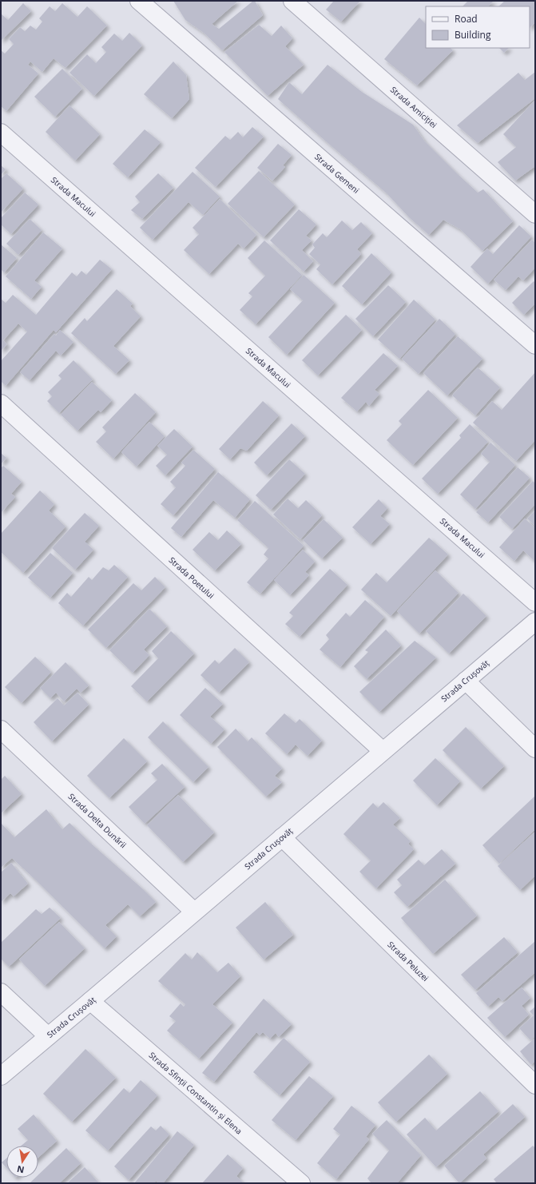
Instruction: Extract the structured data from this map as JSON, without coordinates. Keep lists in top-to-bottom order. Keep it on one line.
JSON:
{"streets":{"street":["Strada Amiciției","Strada Gemeni","Strada Macului","Strada Poetului","Strada Crușovăț","Strada Delta Dunării","Strada Peluzei","Strada Sfinții Constantin și Elena"]},"crossings":[["Strada Poetului","Strada Crușovăț"],["Strada Crușovăț","Strada Delta Dunării"],["Strada Crușovăț","Strada Peluzei"],["Strada Crușovăț","Strada Sfinții Constantin și Elena"]],"legend":["Road","Building"],"north":"bottom"}
